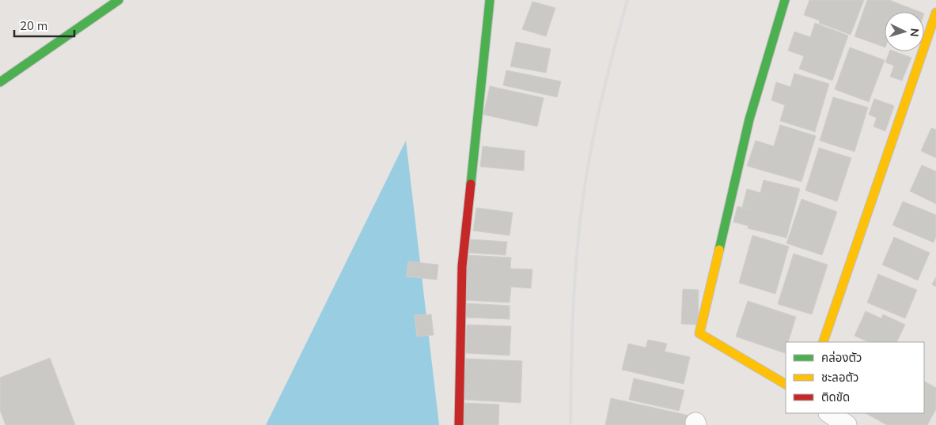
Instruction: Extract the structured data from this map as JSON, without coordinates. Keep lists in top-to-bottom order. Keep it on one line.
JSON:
{"legend":["คล่องตัว","ชะลอตัว","ติดขัด"],"scale_bar":"20 m","north":"right"}
